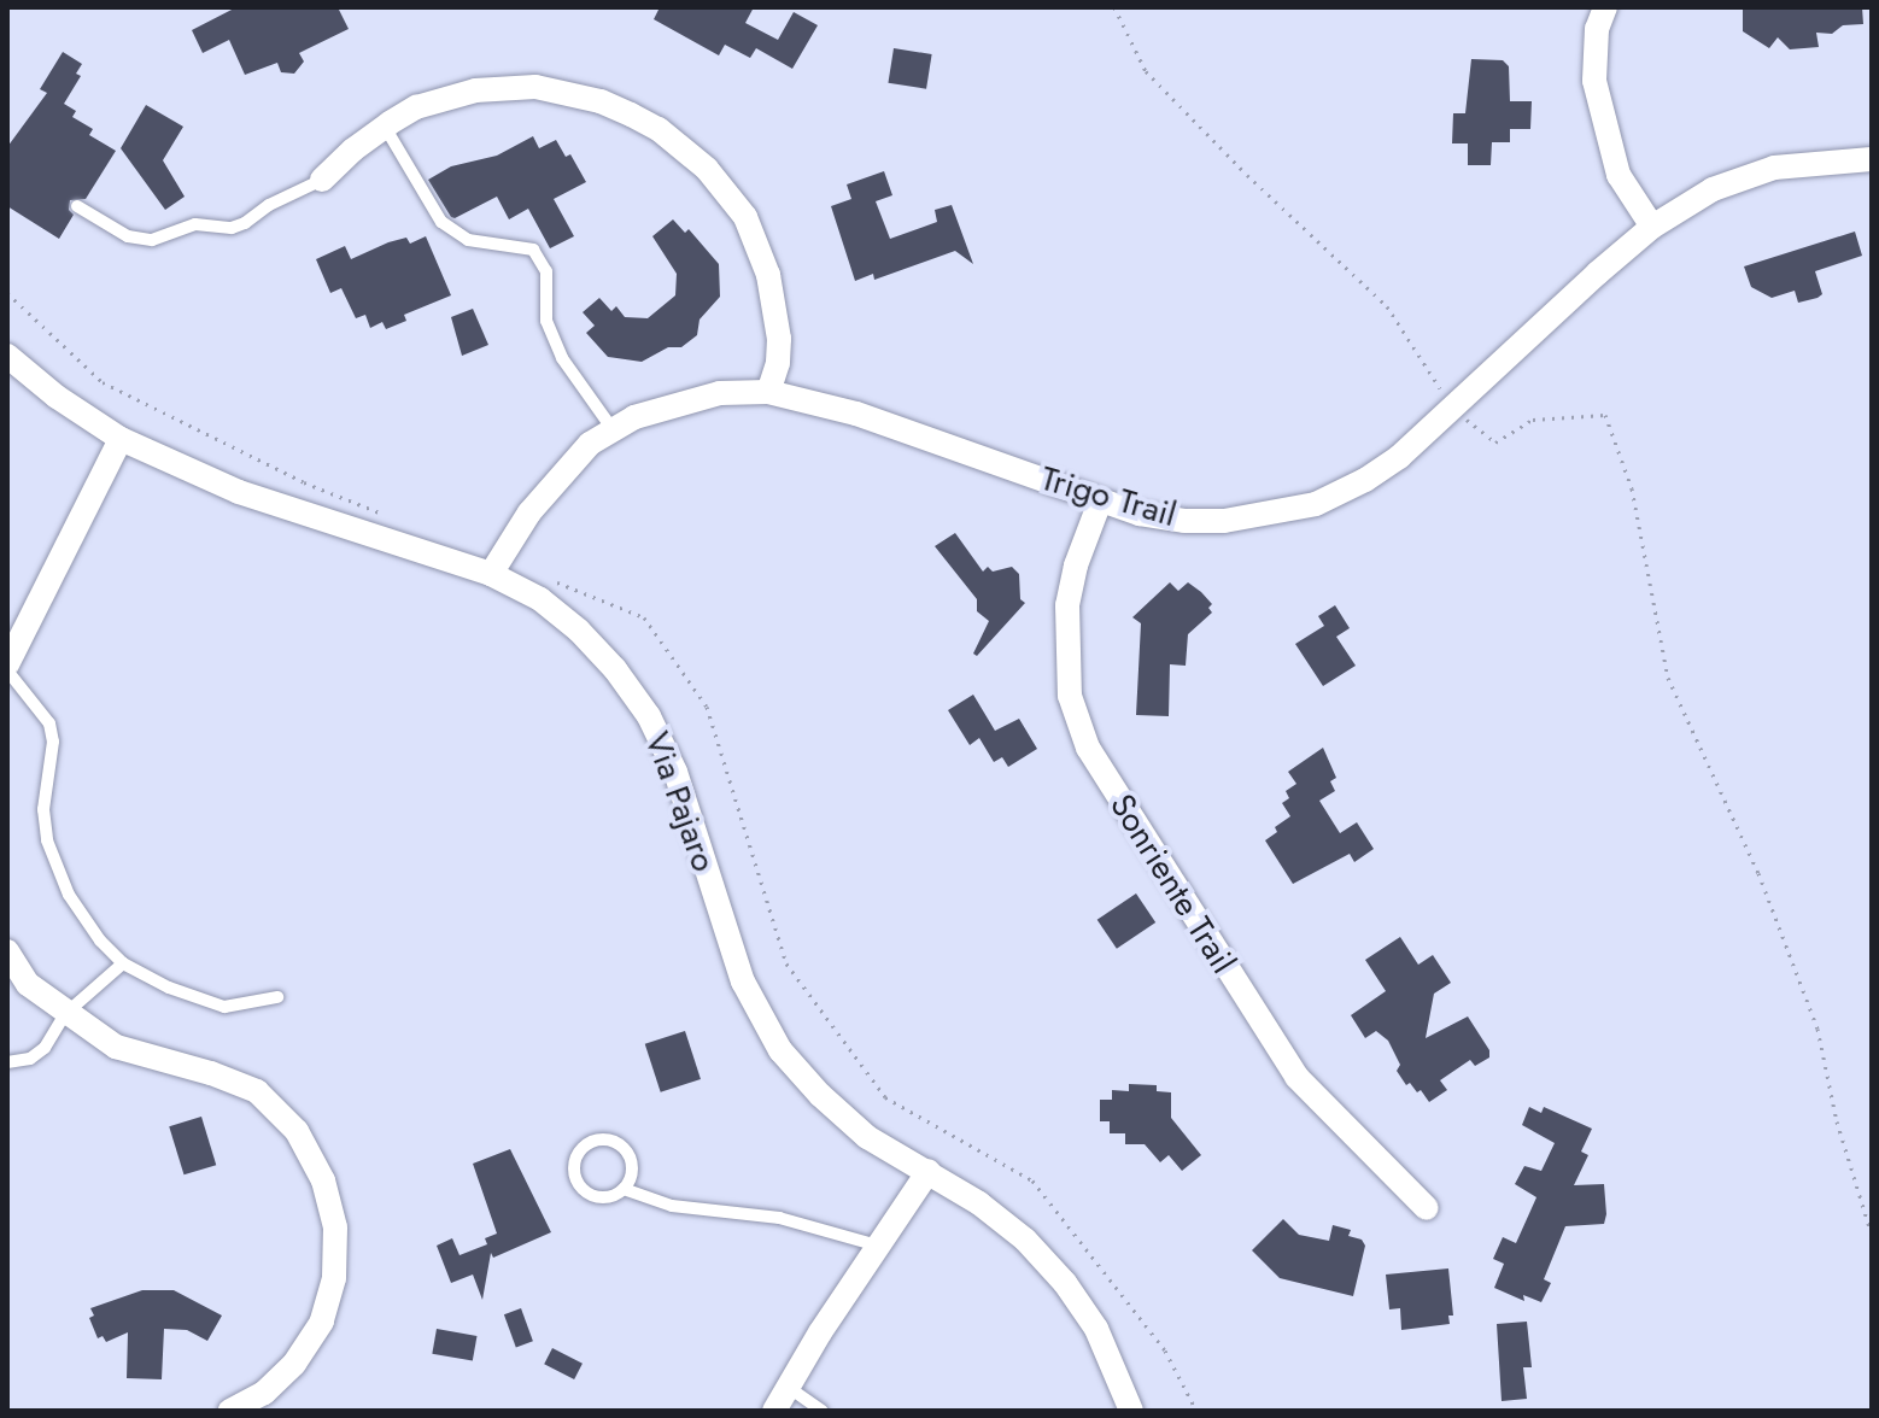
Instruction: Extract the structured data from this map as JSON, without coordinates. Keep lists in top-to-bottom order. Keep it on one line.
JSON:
{"streets":{"street":["Trigo Trail","Via Pajaro","Sonriente Trail"]},"crossings":[["Trigo Trail","Via Pajaro"],["Trigo Trail","Sonriente Trail"]]}
